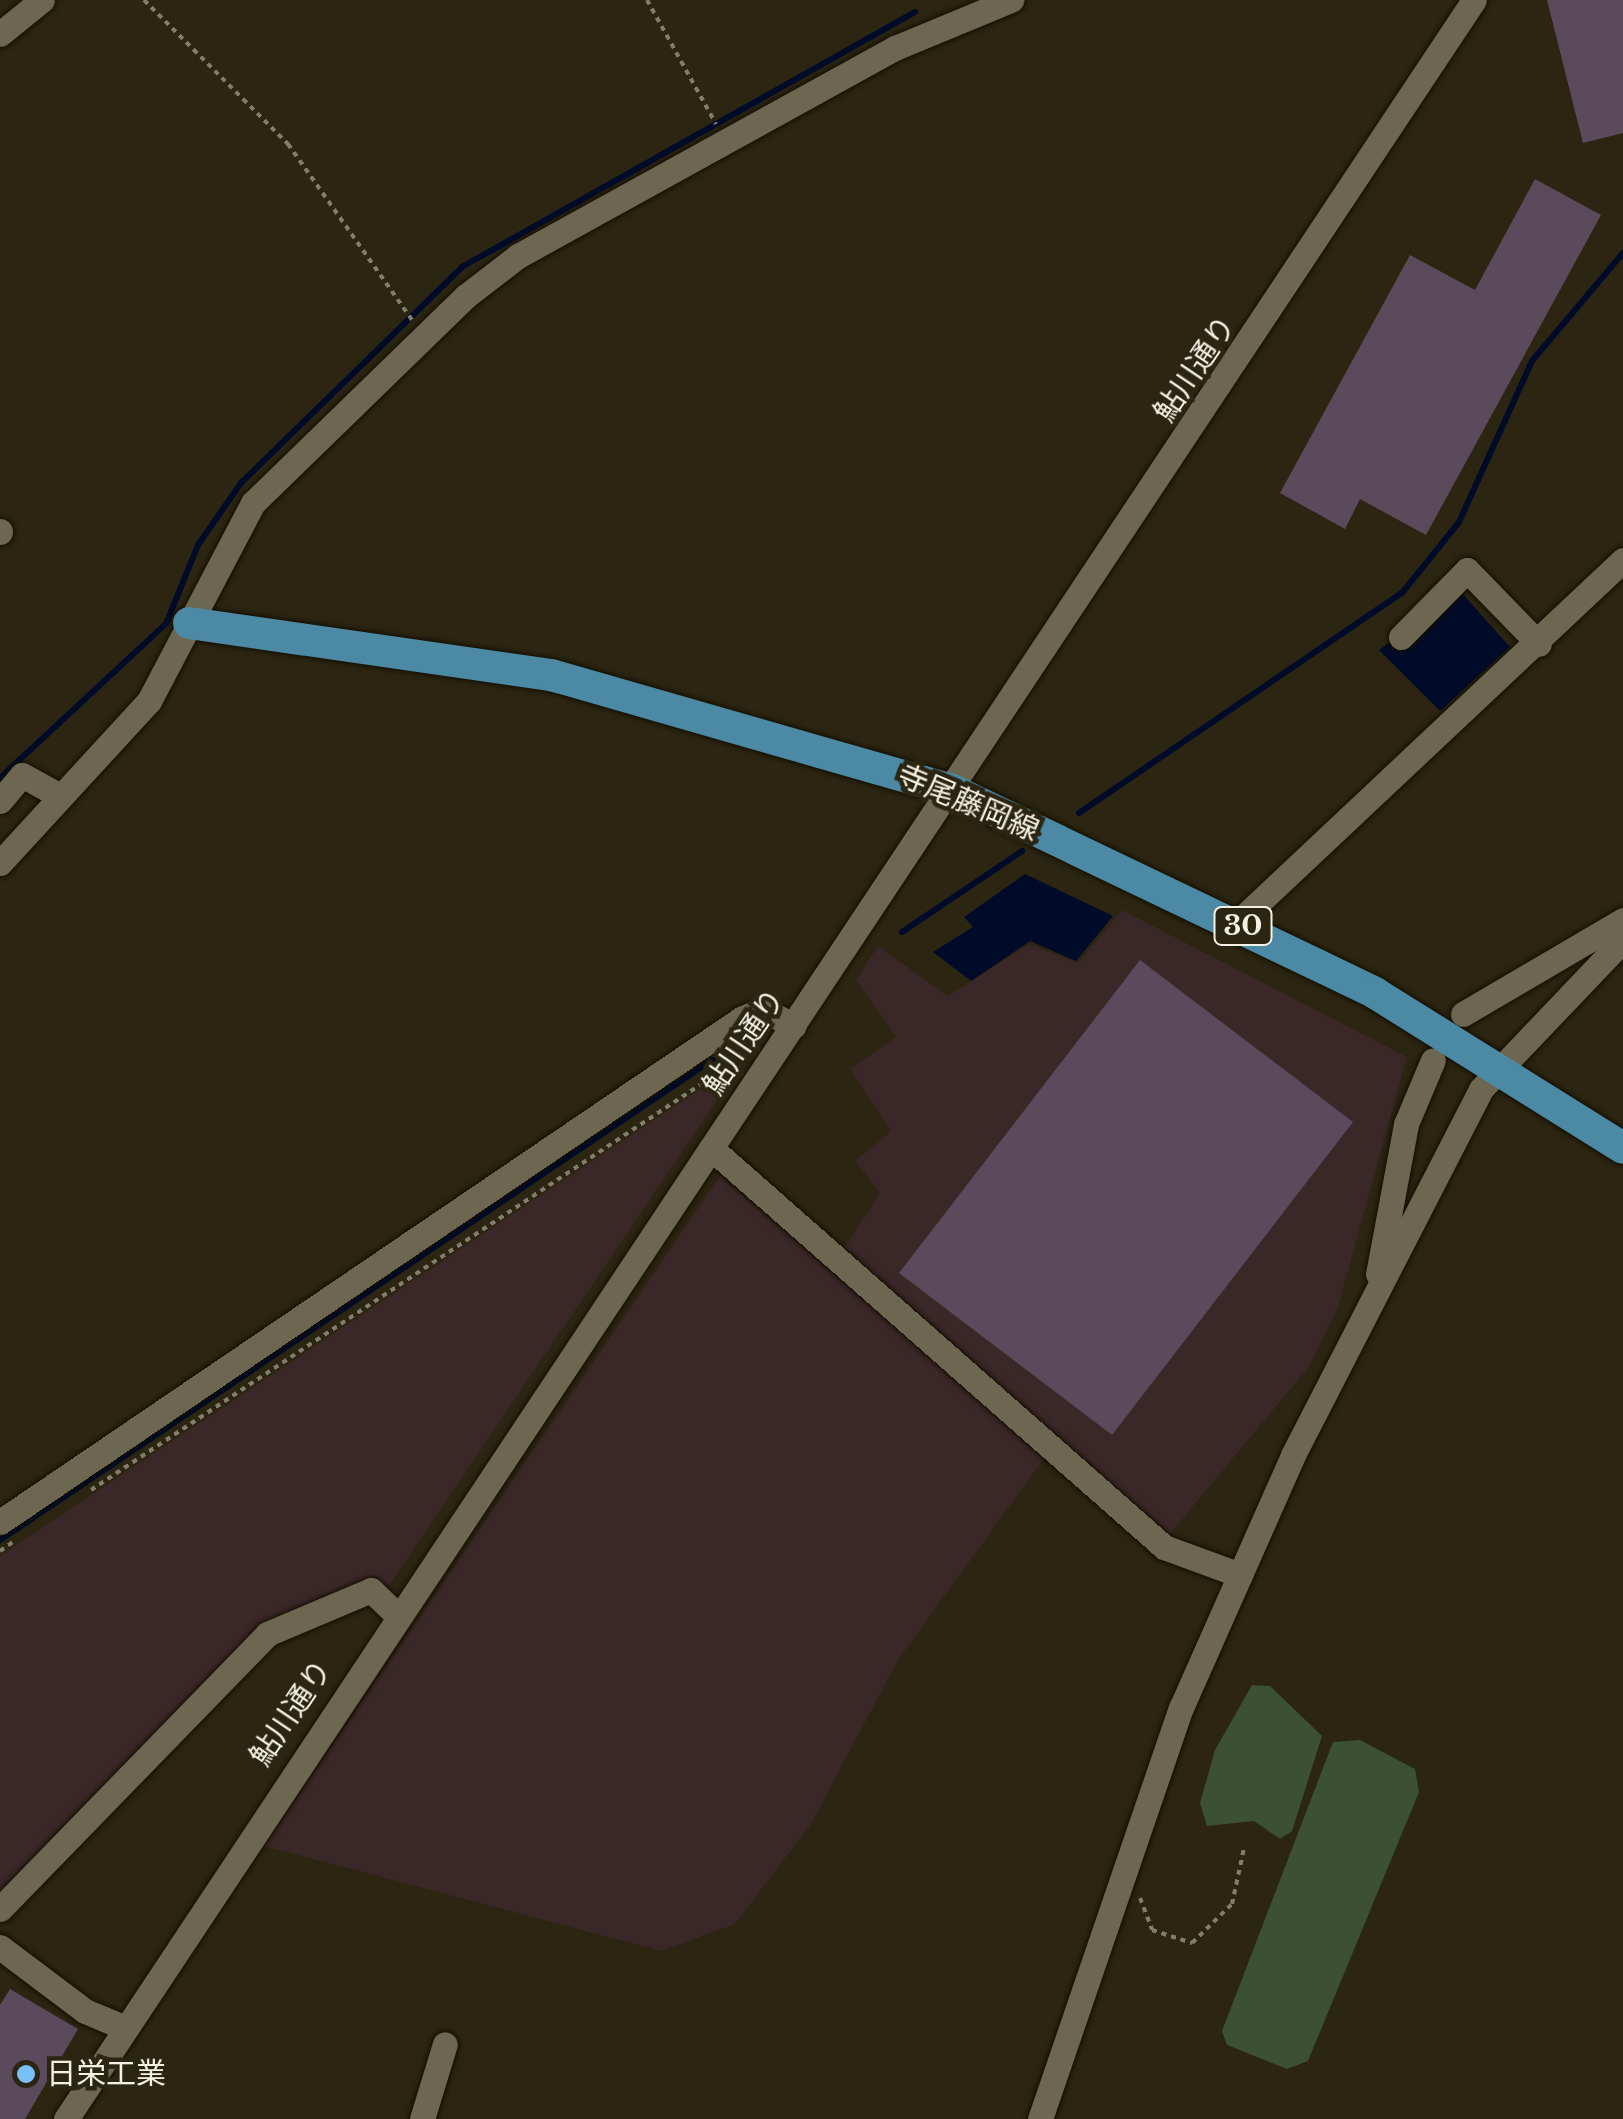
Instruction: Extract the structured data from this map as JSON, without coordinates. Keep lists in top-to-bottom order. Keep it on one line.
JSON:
{"streets":{"main road":["寺尾藤岡線","30"],"street":["鮎川通り"]},"crossings":[["鮎川通り","寺尾藤岡線"]],"places":["日栄工業"]}
